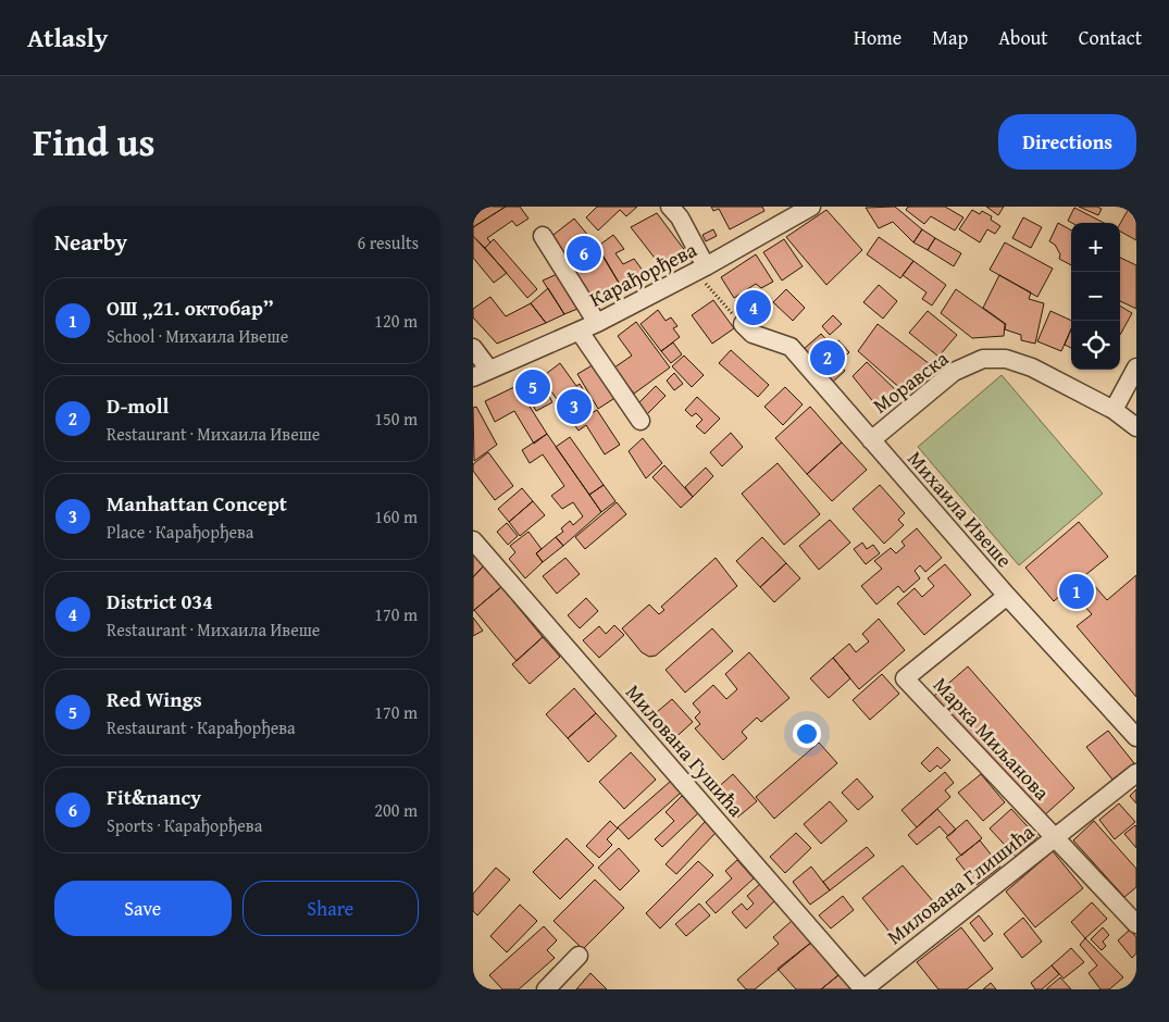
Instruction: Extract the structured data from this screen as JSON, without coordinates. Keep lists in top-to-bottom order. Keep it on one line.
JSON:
{"streets":{"street":["Карађорђева","Моравска","Михаила Ивеше","Марка Миљанова","Милована Гушића","Милована Глишића"]},"crossings":[["Моравска","Михаила Ивеше"],["Михаила Ивеше","Марка Миљанова"],["Марка Миљанова","Милована Глишића"],["Милована Гушића","Милована Глишића"]],"page":{"header":"Atlasly","nav":["Home","Map","About","Contact"],"title":"Find us","buttons":["Directions",["Save","Share"]],"heading":["Nearby","6 results"],"map_buttons":["+","−"],"pins":["6","4","2","5","3","1"],"list":[{"mark":"1","name":"ОШ „21. октобар”","note":"School · Михаила Ивеше","value":"120 m"},{"mark":"2","name":"D-moll","note":"Restaurant · Михаила Ивеше","value":"150 m"},{"mark":"3","name":"Manhattan Concept","note":"Place · Карађорђева","value":"160 m"},{"mark":"4","name":"District 034","note":"Restaurant · Михаила Ивеше","value":"170 m"},{"mark":"5","name":"Red Wings","note":"Restaurant · Карађорђева","value":"170 m"},{"mark":"6","name":"Fit&nancy","note":"Sports · Карађорђева","value":"200 m"}]}}
